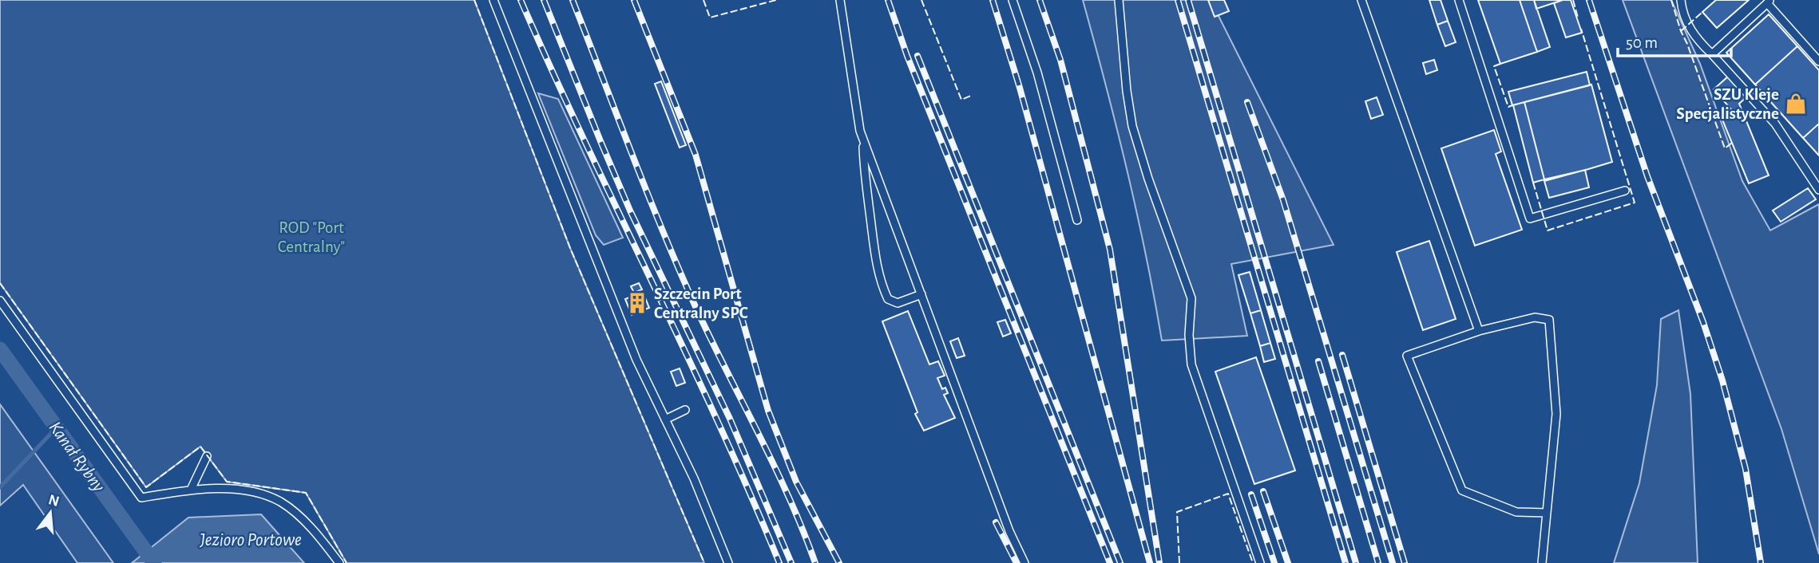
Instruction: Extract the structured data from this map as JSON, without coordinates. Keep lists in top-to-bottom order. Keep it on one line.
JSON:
{"water":["Kanał Rybny","Jezioro Portowe"],"parks":["ROD \"Port Centralny\""],"places":{"shop":["SZU Kleje Specjalistyczne"],"building":["Szczecin Port Centralny SPC"]},"scale_bar":"50 m","north":"top"}
